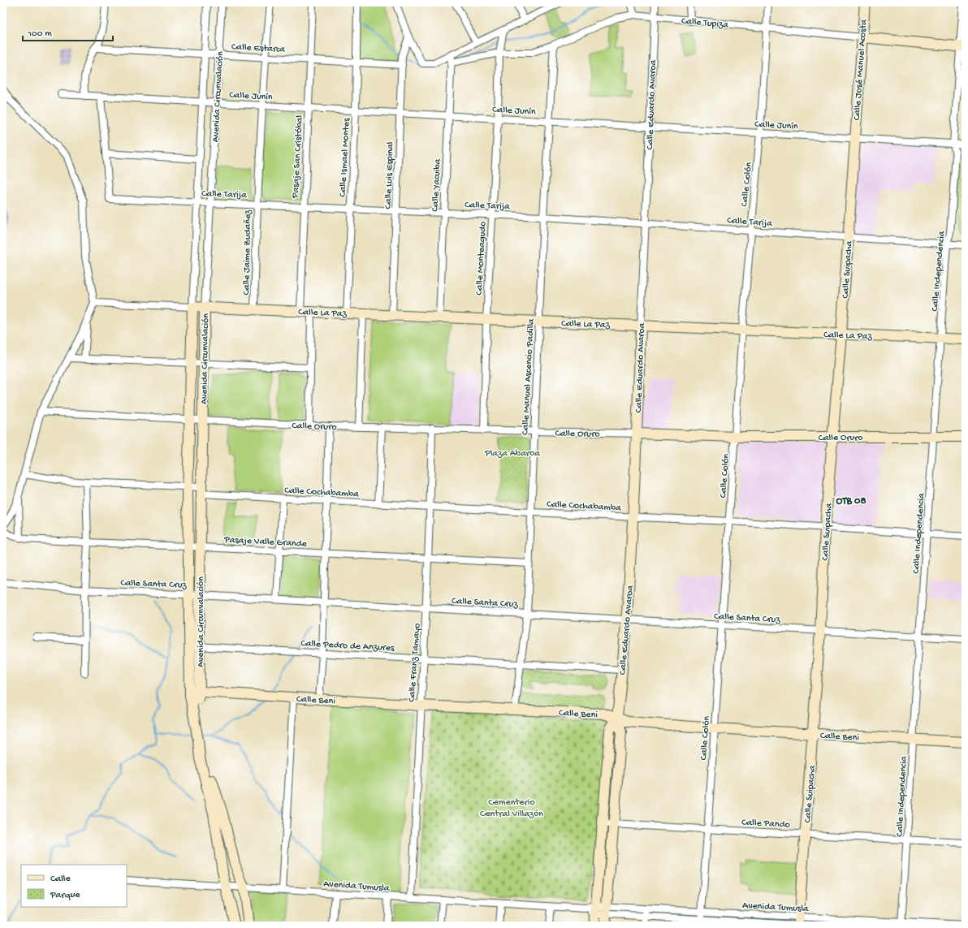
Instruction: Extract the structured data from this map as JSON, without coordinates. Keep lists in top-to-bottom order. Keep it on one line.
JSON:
{"streets":{"street":["Calle Tupiza","Calle Estarca","Calle José Manuel Acosta","Calle Junín","Avenida Circunvalación","Calle Eduardo Avaroa","Pasaje San Cristóbal","Calle Ismael Montes","Calle Luis Espinal","Calle Colón","Calle Yacuiba","Calle Tarija","Calle Jaime Zudañez","Calle Monteagudo","Calle Suipacha","Calle Independencia","Calle La Paz","Calle Manuel Ascencio Padilla","Calle Oruro","Calle Cochabamba","Pasaje Valle Grande","Calle Santa Cruz","Calle Pedro de Anzures","Calle Franz Tamayo","Calle Beni","Calle Pando","Avenida Tumusla"]},"crossings":[["Calle Tupiza","Calle José Manuel Acosta"],["Calle Tupiza","Calle Eduardo Avaroa"],["Calle Tupiza","Calle Colón"],["Calle Tupiza","Calle Yacuiba"],["Calle Tupiza","Calle Monteagudo"],["Calle Tupiza","Calle Independencia"],["Calle Tupiza","Calle Manuel Ascencio Padilla"],["Calle Estarca","Avenida Circunvalación"],["Calle Estarca","Pasaje San Cristóbal"],["Calle Estarca","Calle Ismael Montes"],["Calle Estarca","Calle Luis Espinal"],["Calle Estarca","Calle Jaime Zudañez"],["Calle José Manuel Acosta","Calle Junín"],["Calle José Manuel Acosta","Calle Suipacha"],["Calle Junín","Avenida Circunvalación"],["Calle Junín","Calle Eduardo Avaroa"],["Calle Junín","Pasaje San Cristóbal"],["Calle Junín","Calle Ismael Montes"],["Calle Junín","Calle Luis Espinal"],["Calle Junín","Calle Colón"],["Calle Junín","Calle Yacuiba"],["Calle Junín","Calle Tarija"],["Calle Junín","Calle Jaime Zudañez"],["Calle Junín","Calle Monteagudo"],["Calle Junín","Calle Suipacha"],["Calle Junín","Calle Independencia"],["Calle Junín","Calle Manuel Ascencio Padilla"],["Avenida Circunvalación","Calle Tarija"],["Avenida Circunvalación","Calle La Paz"],["Avenida Circunvalación","Calle Oruro"],["Avenida Circunvalación","Calle Cochabamba"],["Avenida Circunvalación","Pasaje Valle Grande"],["Avenida Circunvalación","Calle Santa Cruz"],["Avenida Circunvalación","Calle Pedro de Anzures"],["Avenida Circunvalación","Calle Beni"],["Avenida Circunvalación","Avenida Tumusla"],["Calle Eduardo Avaroa","Calle Tarija"],["Calle Eduardo Avaroa","Calle La Paz"],["Calle Eduardo Avaroa","Calle Oruro"],["Calle Eduardo Avaroa","Calle Cochabamba"],["Calle Eduardo Avaroa","Calle Santa Cruz"],["Calle Eduardo Avaroa","Calle Pedro de Anzures"],["Calle Eduardo Avaroa","Calle Beni"],["Calle Eduardo Avaroa","Calle Pando"],["Calle Eduardo Avaroa","Avenida Tumusla"],["Pasaje San Cristóbal","Calle Tarija"],["Pasaje San Cristóbal","Calle La Paz"],["Calle Ismael Montes","Calle Tarija"],["Calle Ismael Montes","Calle La Paz"],["Calle Luis Espinal","Calle Tarija"],["Calle Luis Espinal","Calle La Paz"],["Calle Colón","Calle Tarija"],["Calle Colón","Calle La Paz"],["Calle Colón","Calle Oruro"],["Calle Colón","Calle Cochabamba"],["Calle Colón","Calle Santa Cruz"],["Calle Colón","Calle Beni"],["Calle Colón","Calle Pando"],["Calle Colón","Avenida Tumusla"],["Calle Yacuiba","Calle Tarija"],["Calle Yacuiba","Calle La Paz"],["Calle Tarija","Calle Jaime Zudañez"],["Calle Tarija","Calle Monteagudo"],["Calle Tarija","Calle Suipacha"],["Calle Tarija","Calle Independencia"],["Calle Tarija","Calle Manuel Ascencio Padilla"],["Calle Jaime Zudañez","Calle La Paz"],["Calle Monteagudo","Calle La Paz"],["Calle Monteagudo","Calle Oruro"],["Calle Suipacha","Calle La Paz"],["Calle Suipacha","Calle Oruro"],["Calle Suipacha","Calle Cochabamba"],["Calle Suipacha","Calle Santa Cruz"],["Calle Suipacha","Calle Beni"],["Calle Suipacha","Calle Pando"],["Calle Suipacha","Avenida Tumusla"],["Calle Independencia","Calle La Paz"],["Calle Independencia","Calle Oruro"],["Calle Independencia","Calle Cochabamba"],["Calle Independencia","Calle Santa Cruz"],["Calle Independencia","Calle Beni"],["Calle Independencia","Calle Pando"],["Calle Independencia","Avenida Tumusla"],["Calle La Paz","Calle Manuel Ascencio Padilla"],["Calle Manuel Ascencio Padilla","Calle Oruro"],["Calle Manuel Ascencio Padilla","Calle Cochabamba"],["Calle Manuel Ascencio Padilla","Pasaje Valle Grande"],["Calle Manuel Ascencio Padilla","Calle Santa Cruz"],["Calle Manuel Ascencio Padilla","Calle Pedro de Anzures"],["Calle Manuel Ascencio Padilla","Calle Beni"],["Calle Oruro","Calle Franz Tamayo"],["Calle Cochabamba","Calle Franz Tamayo"],["Pasaje Valle Grande","Calle Franz Tamayo"],["Calle Santa Cruz","Calle Franz Tamayo"],["Calle Pedro de Anzures","Calle Franz Tamayo"],["Calle Franz Tamayo","Calle Beni"],["Calle Franz Tamayo","Avenida Tumusla"]],"districts":["OTB 08"],"parks":["Plaza Abaroa","Cementerio Central Villazón"],"legend":["Calle","Parque"],"scale_bar":"100 m"}
